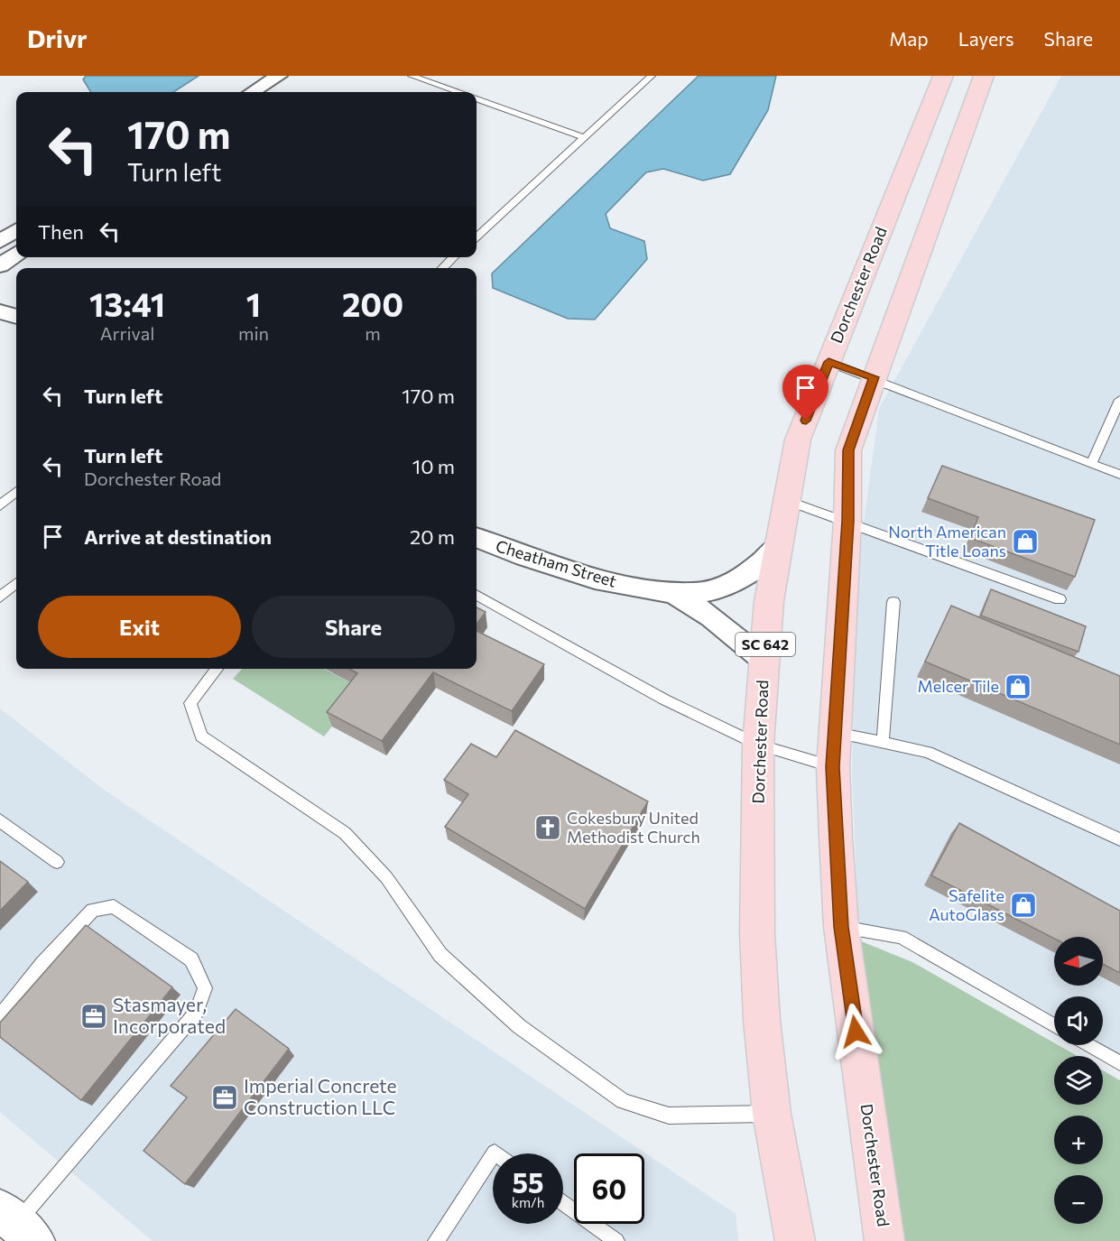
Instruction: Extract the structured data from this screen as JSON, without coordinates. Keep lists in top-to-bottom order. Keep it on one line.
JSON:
{"streets":{"main road":["Dorchester Road","SC 642"],"street":["Cheatham Street"]},"crossings":[["Dorchester Road","Cheatham Street"]],"places":{"shop":["North American Title Loans","Melcer Tile","Safelite AutoGlass"],"church":["Cokesbury United Methodist Church"],"office":["Stasmayer, Incorporated","Imperial Concrete Construction LLC"]},"north":"left","page":{"header":"Drivr","nav":["Map","Layers","Share"],"turn":["170 m","Turn left"],"then":"Then","eta":["13:41","Arrival","1","min","200","m"],"list":[{"name":"Turn left","value":"170 m"},{"name":"Turn left","note":"Dorchester Road","value":"10 m"},{"name":"Arrive at destination","value":"20 m"}],"buttons":["Exit","Share"],"map_buttons":["+","−"],"speed":"55 km/h","limit":"60"}}
